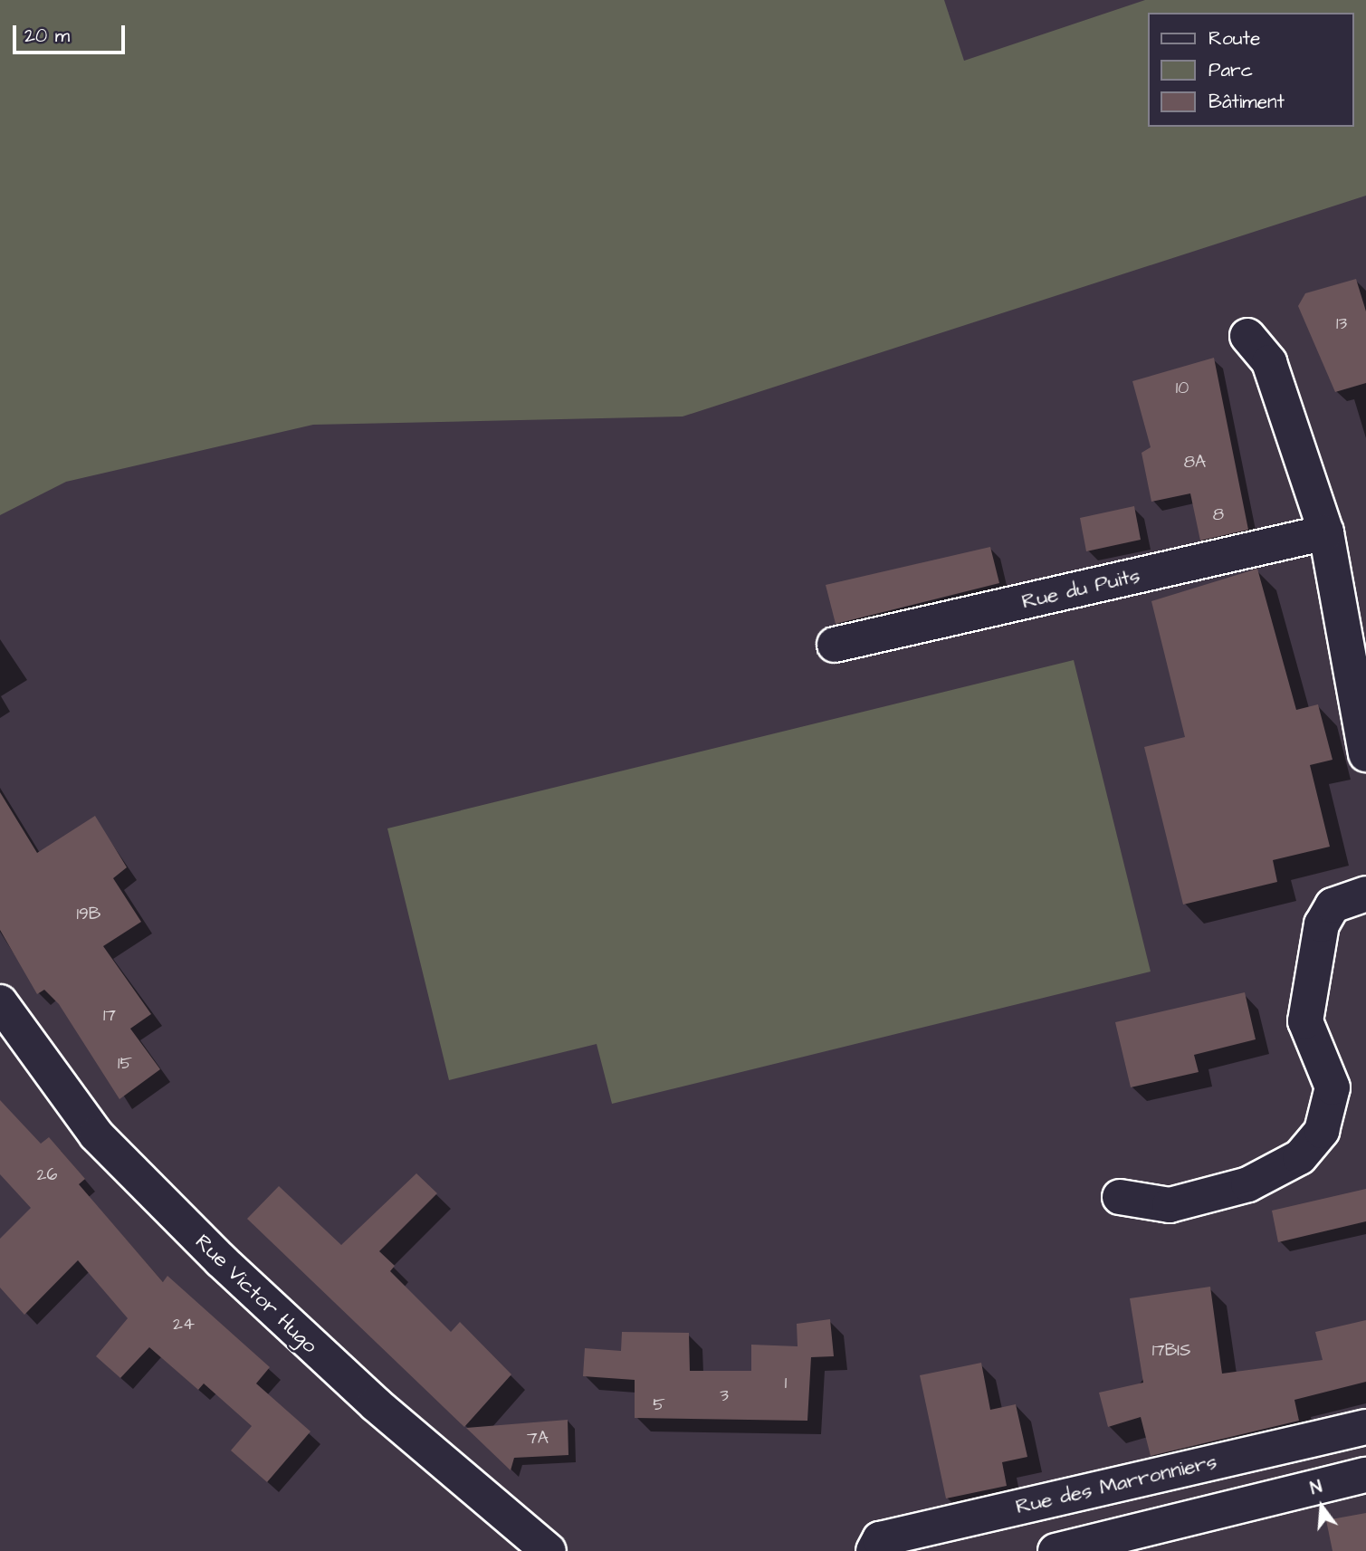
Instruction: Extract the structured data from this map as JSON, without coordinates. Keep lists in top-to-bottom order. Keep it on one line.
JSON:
{"streets":{"street":["Rue du Puits","Rue Victor Hugo","Rue des Marronniers"]},"house_numbers":["13","10","8A","8","19B","17","15","26","24","17BIS","1","3","5","7A"],"legend":["Route","Parc","Bâtiment"],"scale_bar":"20 m","north":"top"}
